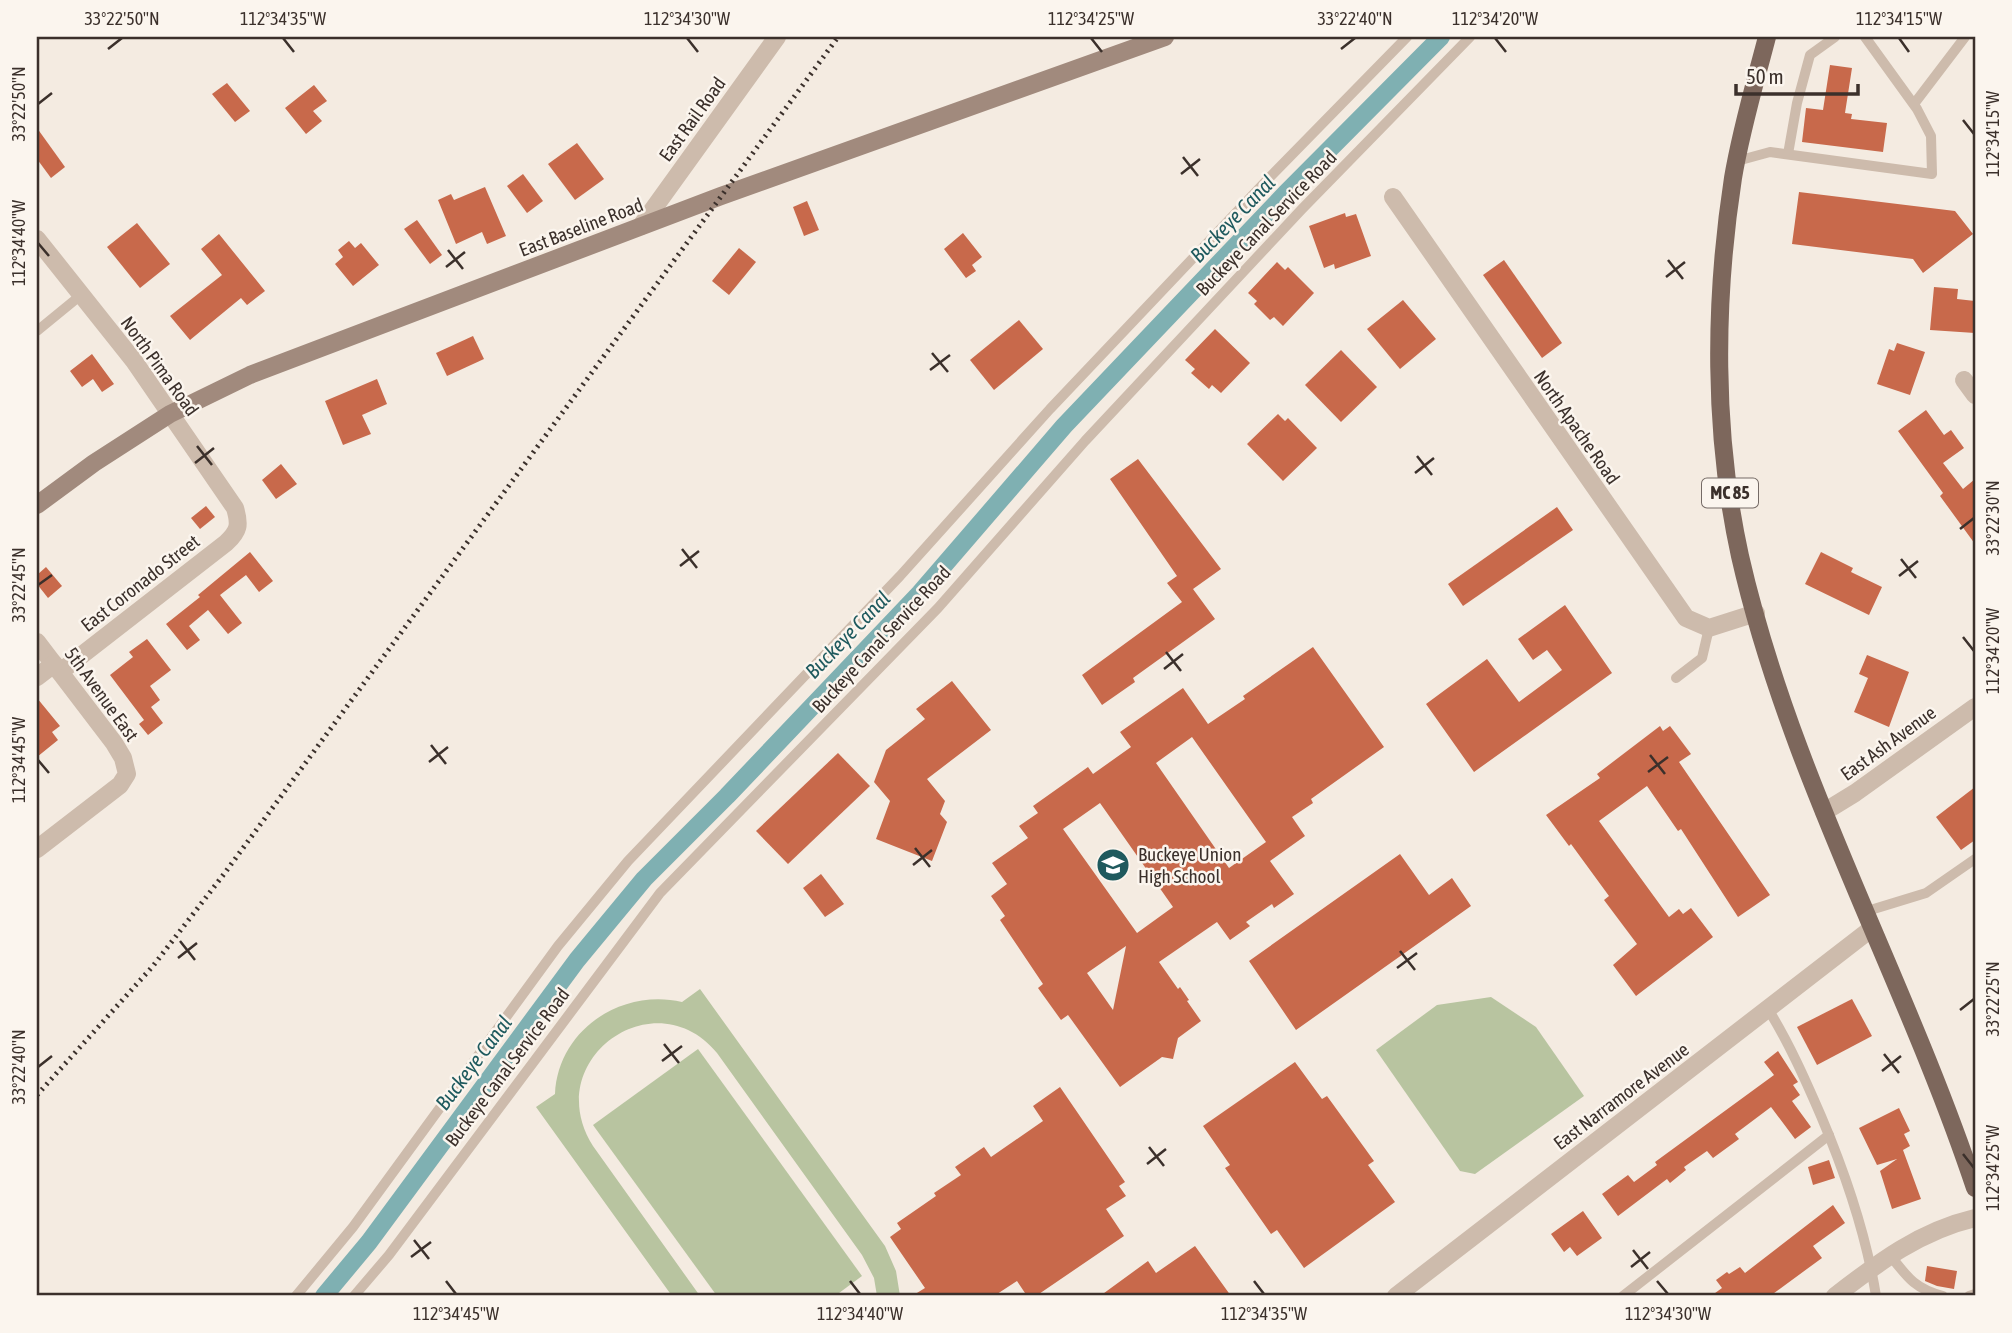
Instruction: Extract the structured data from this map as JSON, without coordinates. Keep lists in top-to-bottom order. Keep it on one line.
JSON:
{"streets":{"main road":["East Baseline Road","MC 85"],"street":["East Rail Road","North Pima Road","North Apache Road","East Coronado Street","5th Avenue East","East Ash Avenue","East Narramore Avenue"],"lane":["Buckeye Canal Service Road"]},"crossings":[["East Rail Road","East Baseline Road"],["East Baseline Road","North Pima Road"],["North Pima Road","East Coronado Street"],["MC 85","East Ash Avenue"],["MC 85","East Narramore Avenue"],["East Coronado Street","5th Avenue East"]],"water":["Buckeye Canal"],"places":{"school or university":["Buckeye Union High School"]},"scale_bar":"50 m","coordinates":["33°22'50\"N","112°34'35\"W","112°34'30\"W","112°34'25\"W","33°22'40\"N","112°34'20\"W","112°34'15\"W","112°34'40\"W","33°22'30\"N","33°22'45\"N","112°34'45\"W","33°22'25\"N"]}
